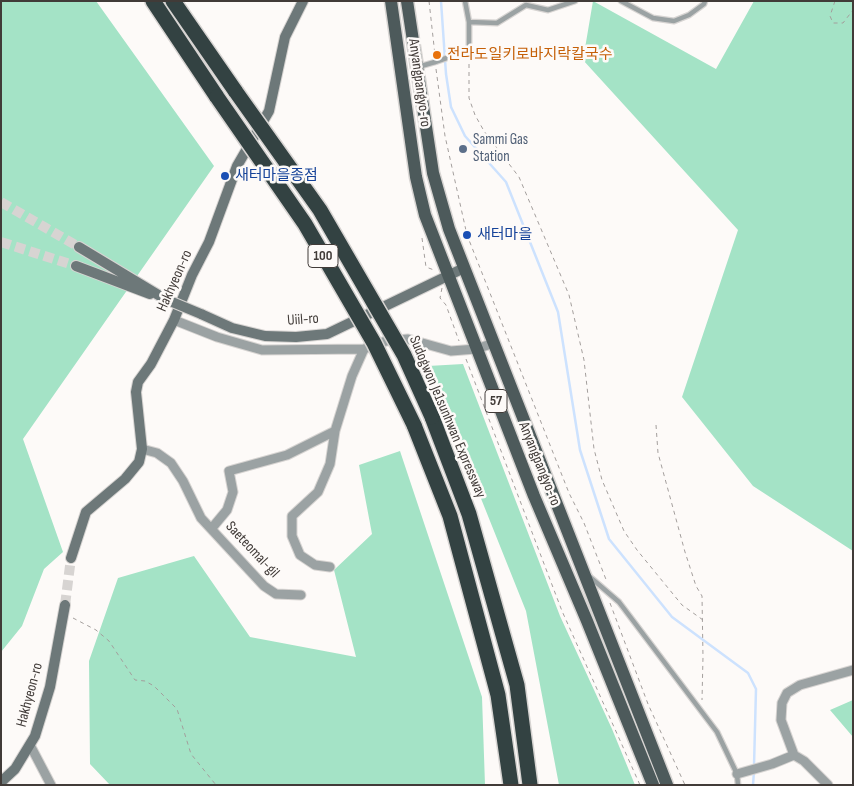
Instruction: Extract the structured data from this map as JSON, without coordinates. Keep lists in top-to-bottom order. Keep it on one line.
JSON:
{"streets":{"highway":["100","Sudogwon Je1sunhwan Expressway"],"main road":["Anyangpangyo-ro","57"],"street":["Hakhyeon-ro","Uiil-ro","Saeteomal-gil"]},"crossings":[["Anyangpangyo-ro","Uiil-ro"],["Hakhyeon-ro","Saeteomal-gil"]],"places":["전라도일키로바지락칼국수","Sammi Gas Station","새터마을종점","새터마을"]}
